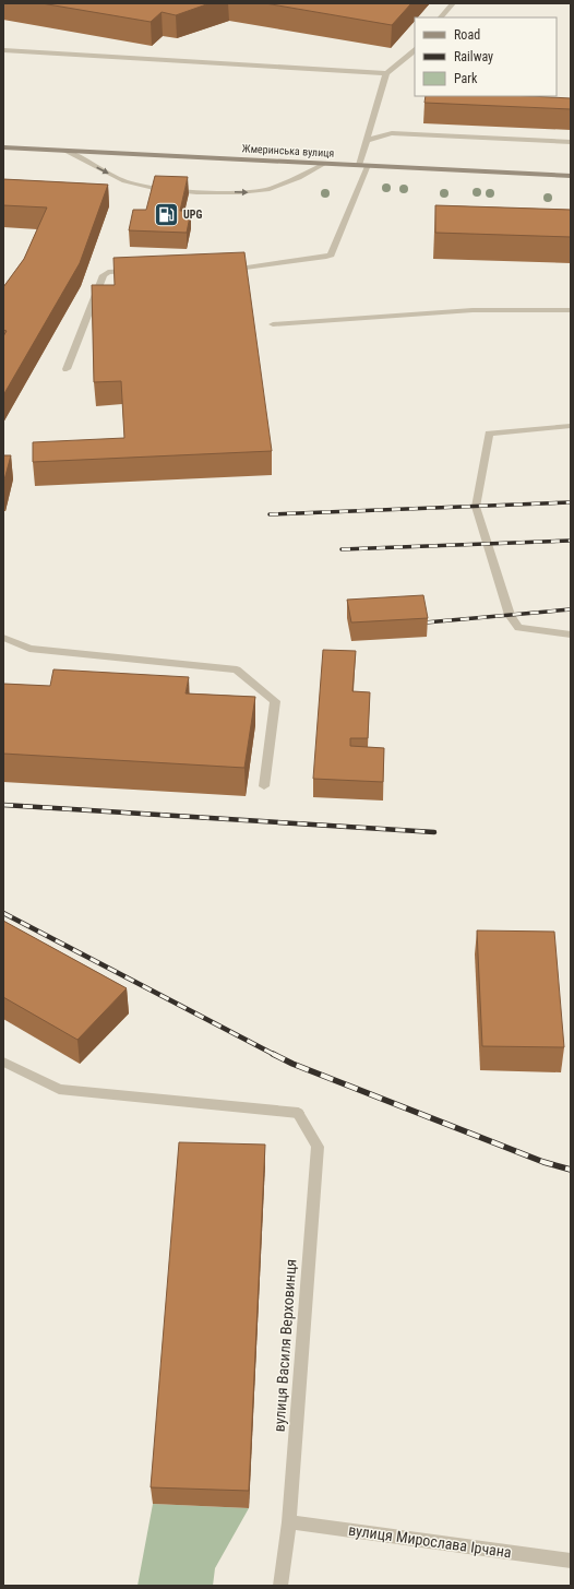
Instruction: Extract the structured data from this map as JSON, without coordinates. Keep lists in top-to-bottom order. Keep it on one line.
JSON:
{"streets":{"main road":["Жмеринська вулиця"],"street":["вулиця Василя Верховинця","вулиця Мирослава Ірчана"]},"crossings":[["вулиця Василя Верховинця","вулиця Мирослава Ірчана"]],"places":{"fuel station":["UPG"]},"legend":["Road","Railway","Park"]}
